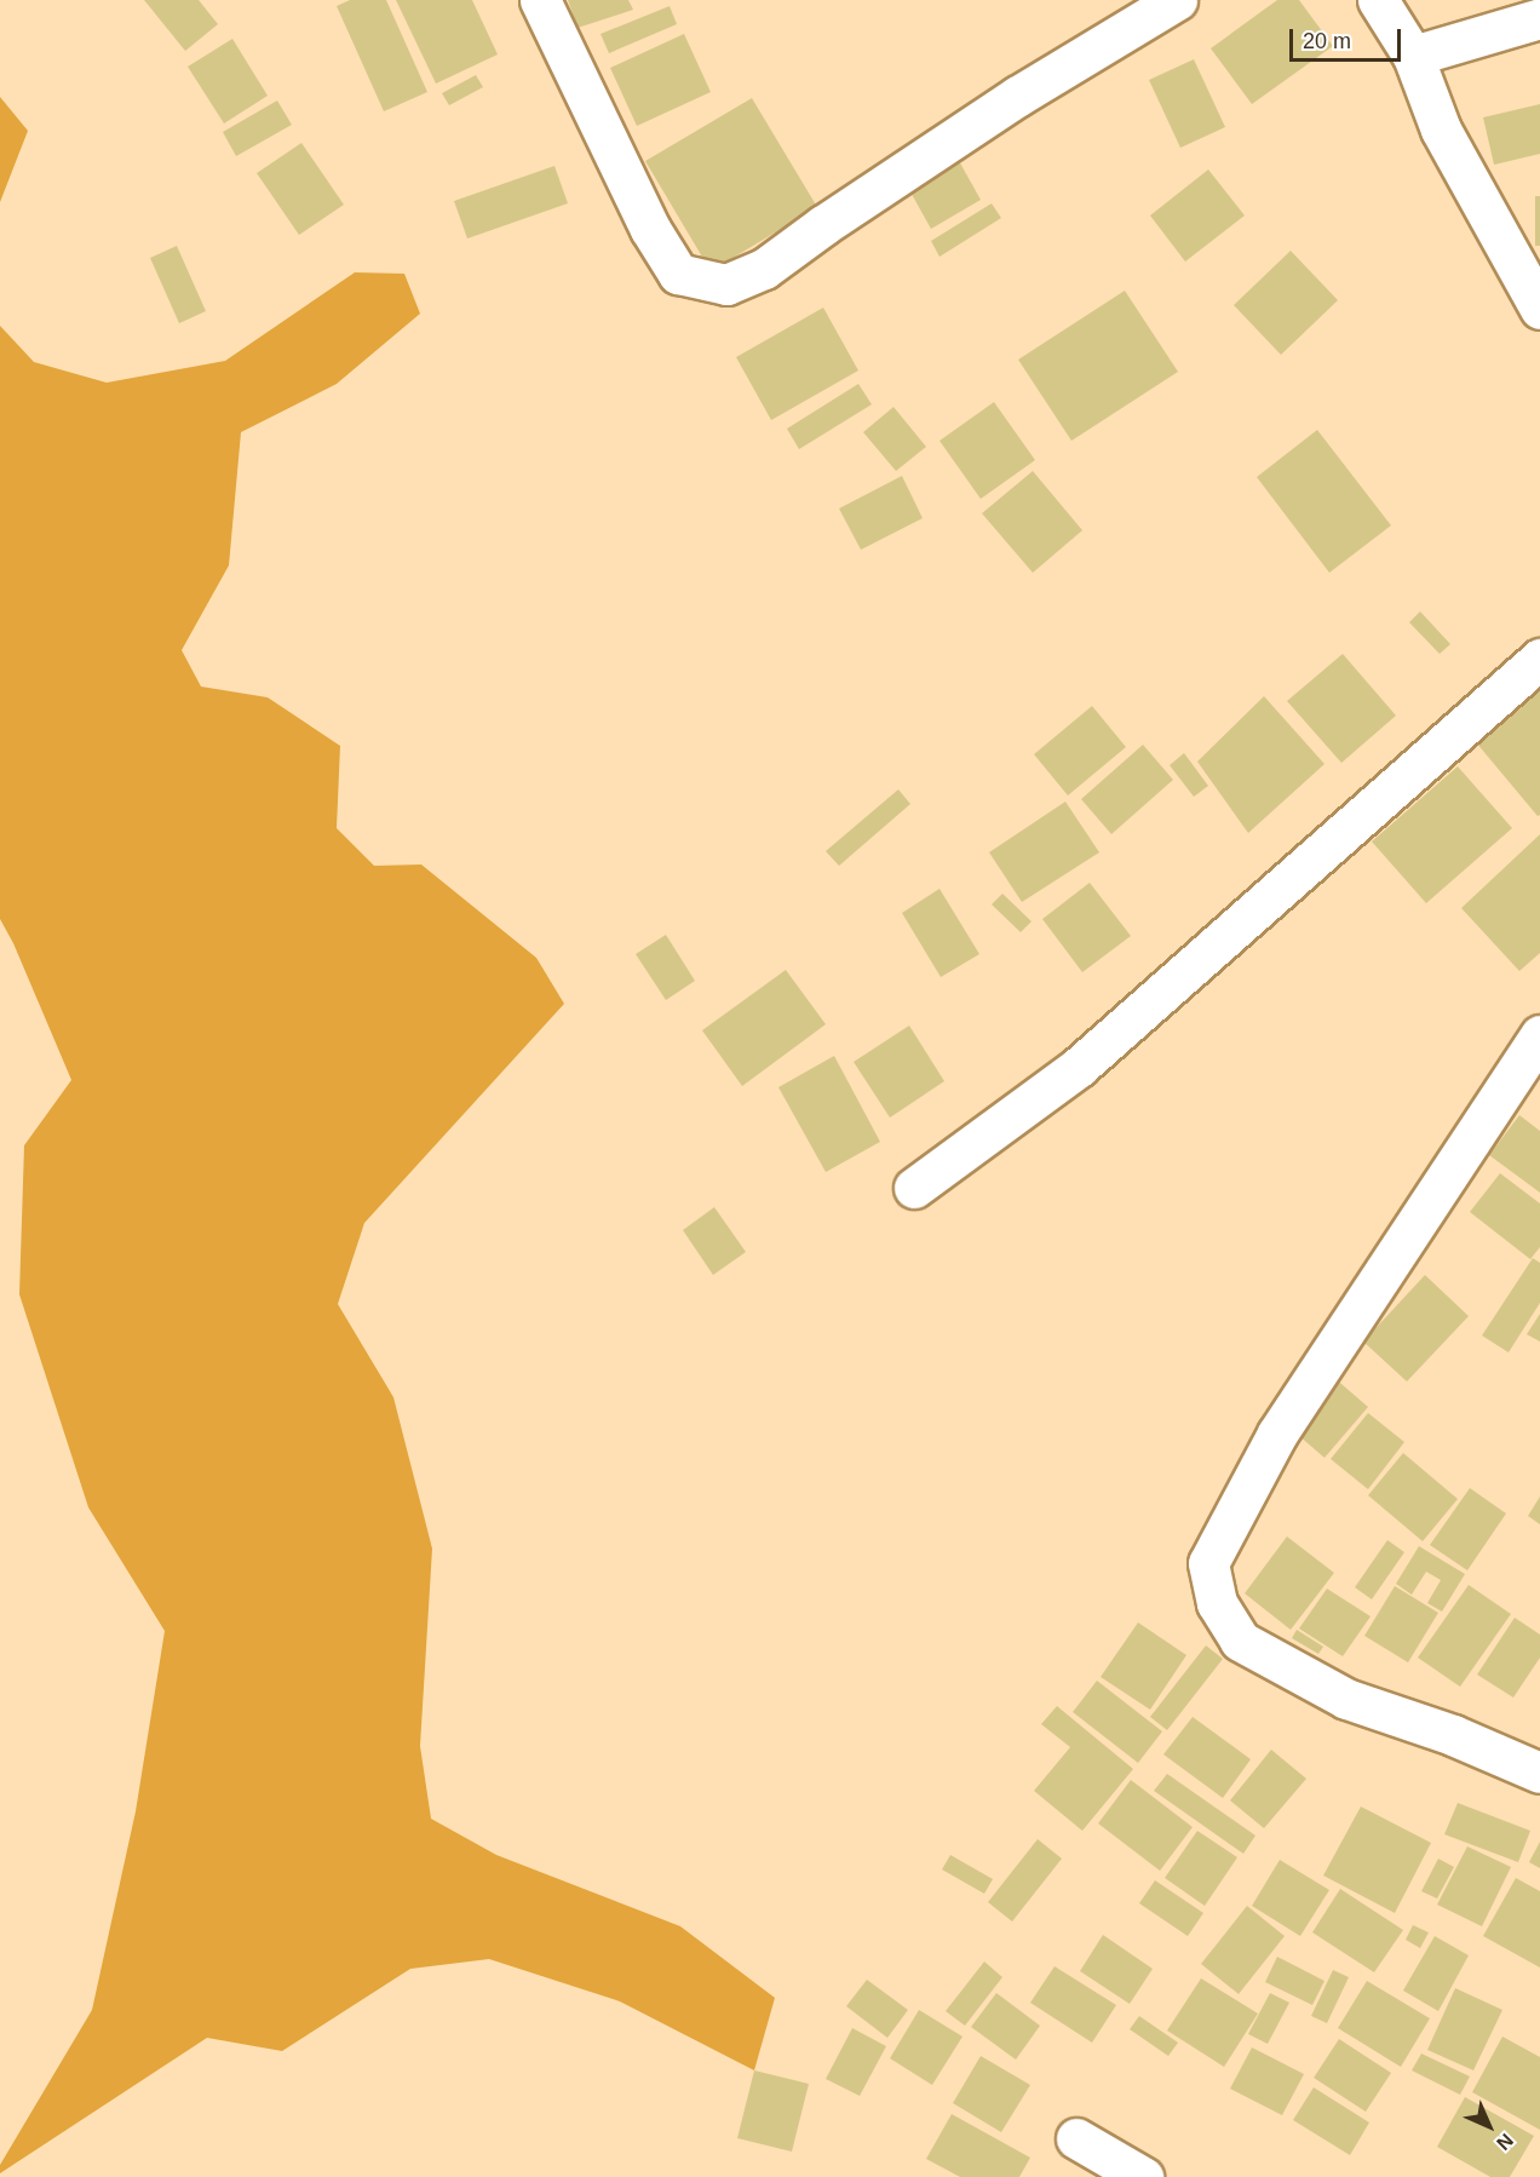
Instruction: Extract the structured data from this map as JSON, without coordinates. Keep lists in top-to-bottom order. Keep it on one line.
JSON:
{"scale_bar":"20 m","north":"bottom right"}
